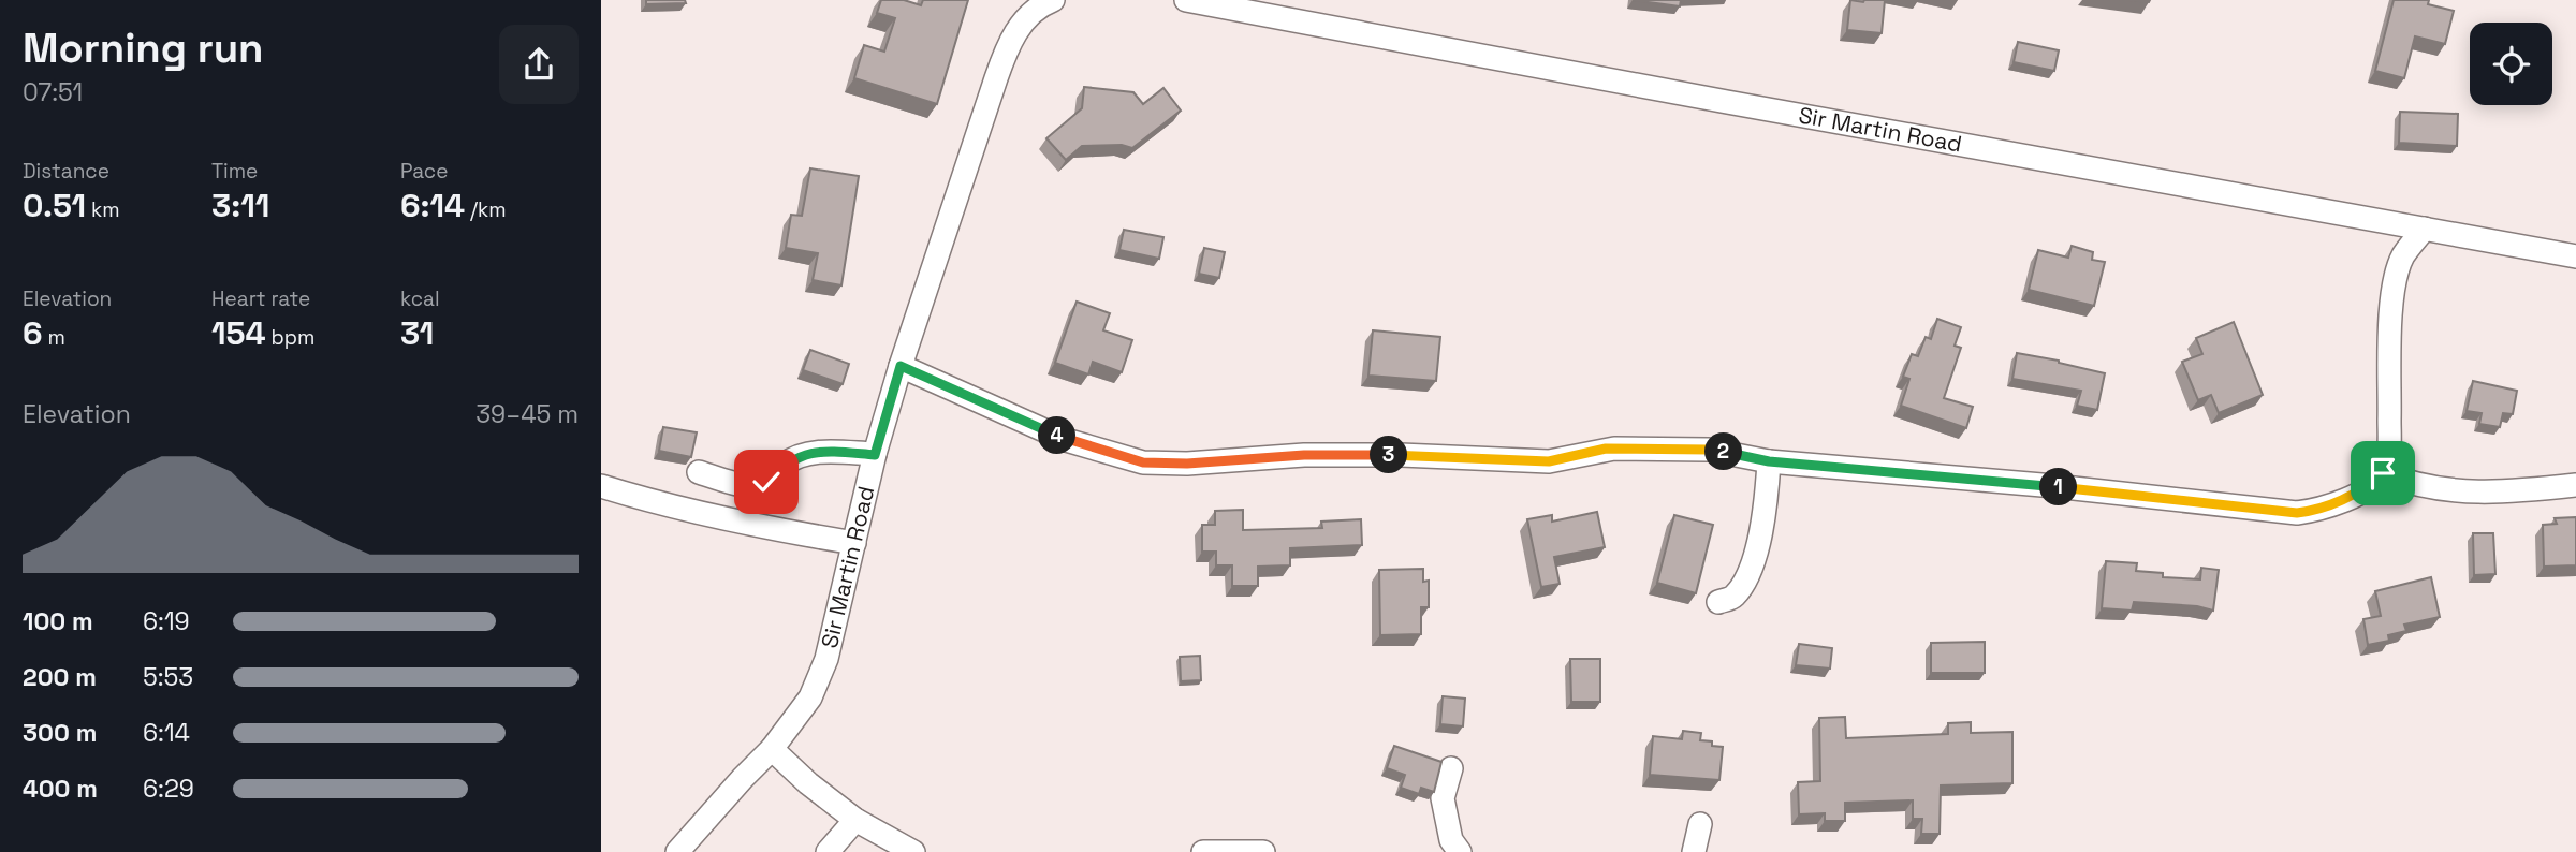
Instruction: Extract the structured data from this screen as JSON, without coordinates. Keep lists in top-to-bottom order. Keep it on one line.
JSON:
{"streets":{"street":["Sir Martin Road"]},"page":{"heading":["Morning run","07:51"],"stats":[["Distance","0.51 km"],["Time","3:11"],["Pace","6:14 /km"],["Elevation","6 m"],["Heart rate","154 bpm"],["kcal","31"]],"chart":["Elevation","39–45 m"],"pins":["4","2","3","1"],"list":[{"name":"100 m","note":"6:19"},{"name":"200 m","note":"5:53"},{"name":"300 m","note":"6:14"},{"name":"400 m","note":"6:29"}]}}
